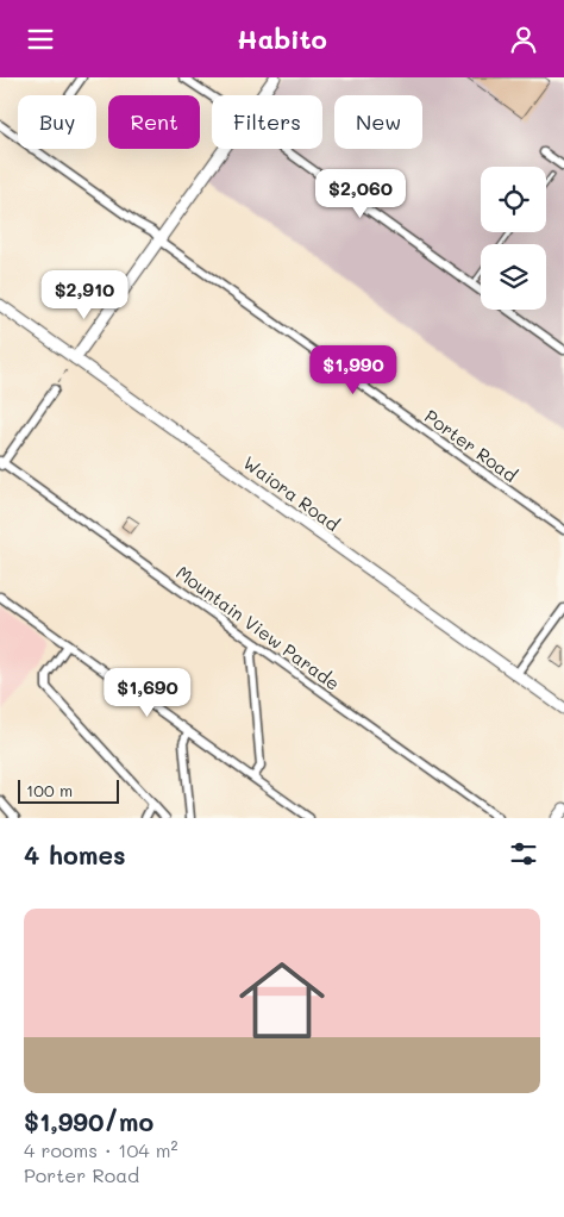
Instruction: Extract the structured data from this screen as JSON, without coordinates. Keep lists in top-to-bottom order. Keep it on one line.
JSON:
{"streets":{"main road":["Waiora Road"],"street":["Porter Road","Mountain View Parade"]},"scale_bar":"100 m","page":{"header":"Habito","chip":["Buy","Rent","Filters","New"],"price":["$2,060","$2,910","$1,990","$1,690"],"scale":"100 m","heading":"4 homes","list":[{"name":"$1,990/mo","note":"4 rooms · 104 m² · Porter Road"}]}}
